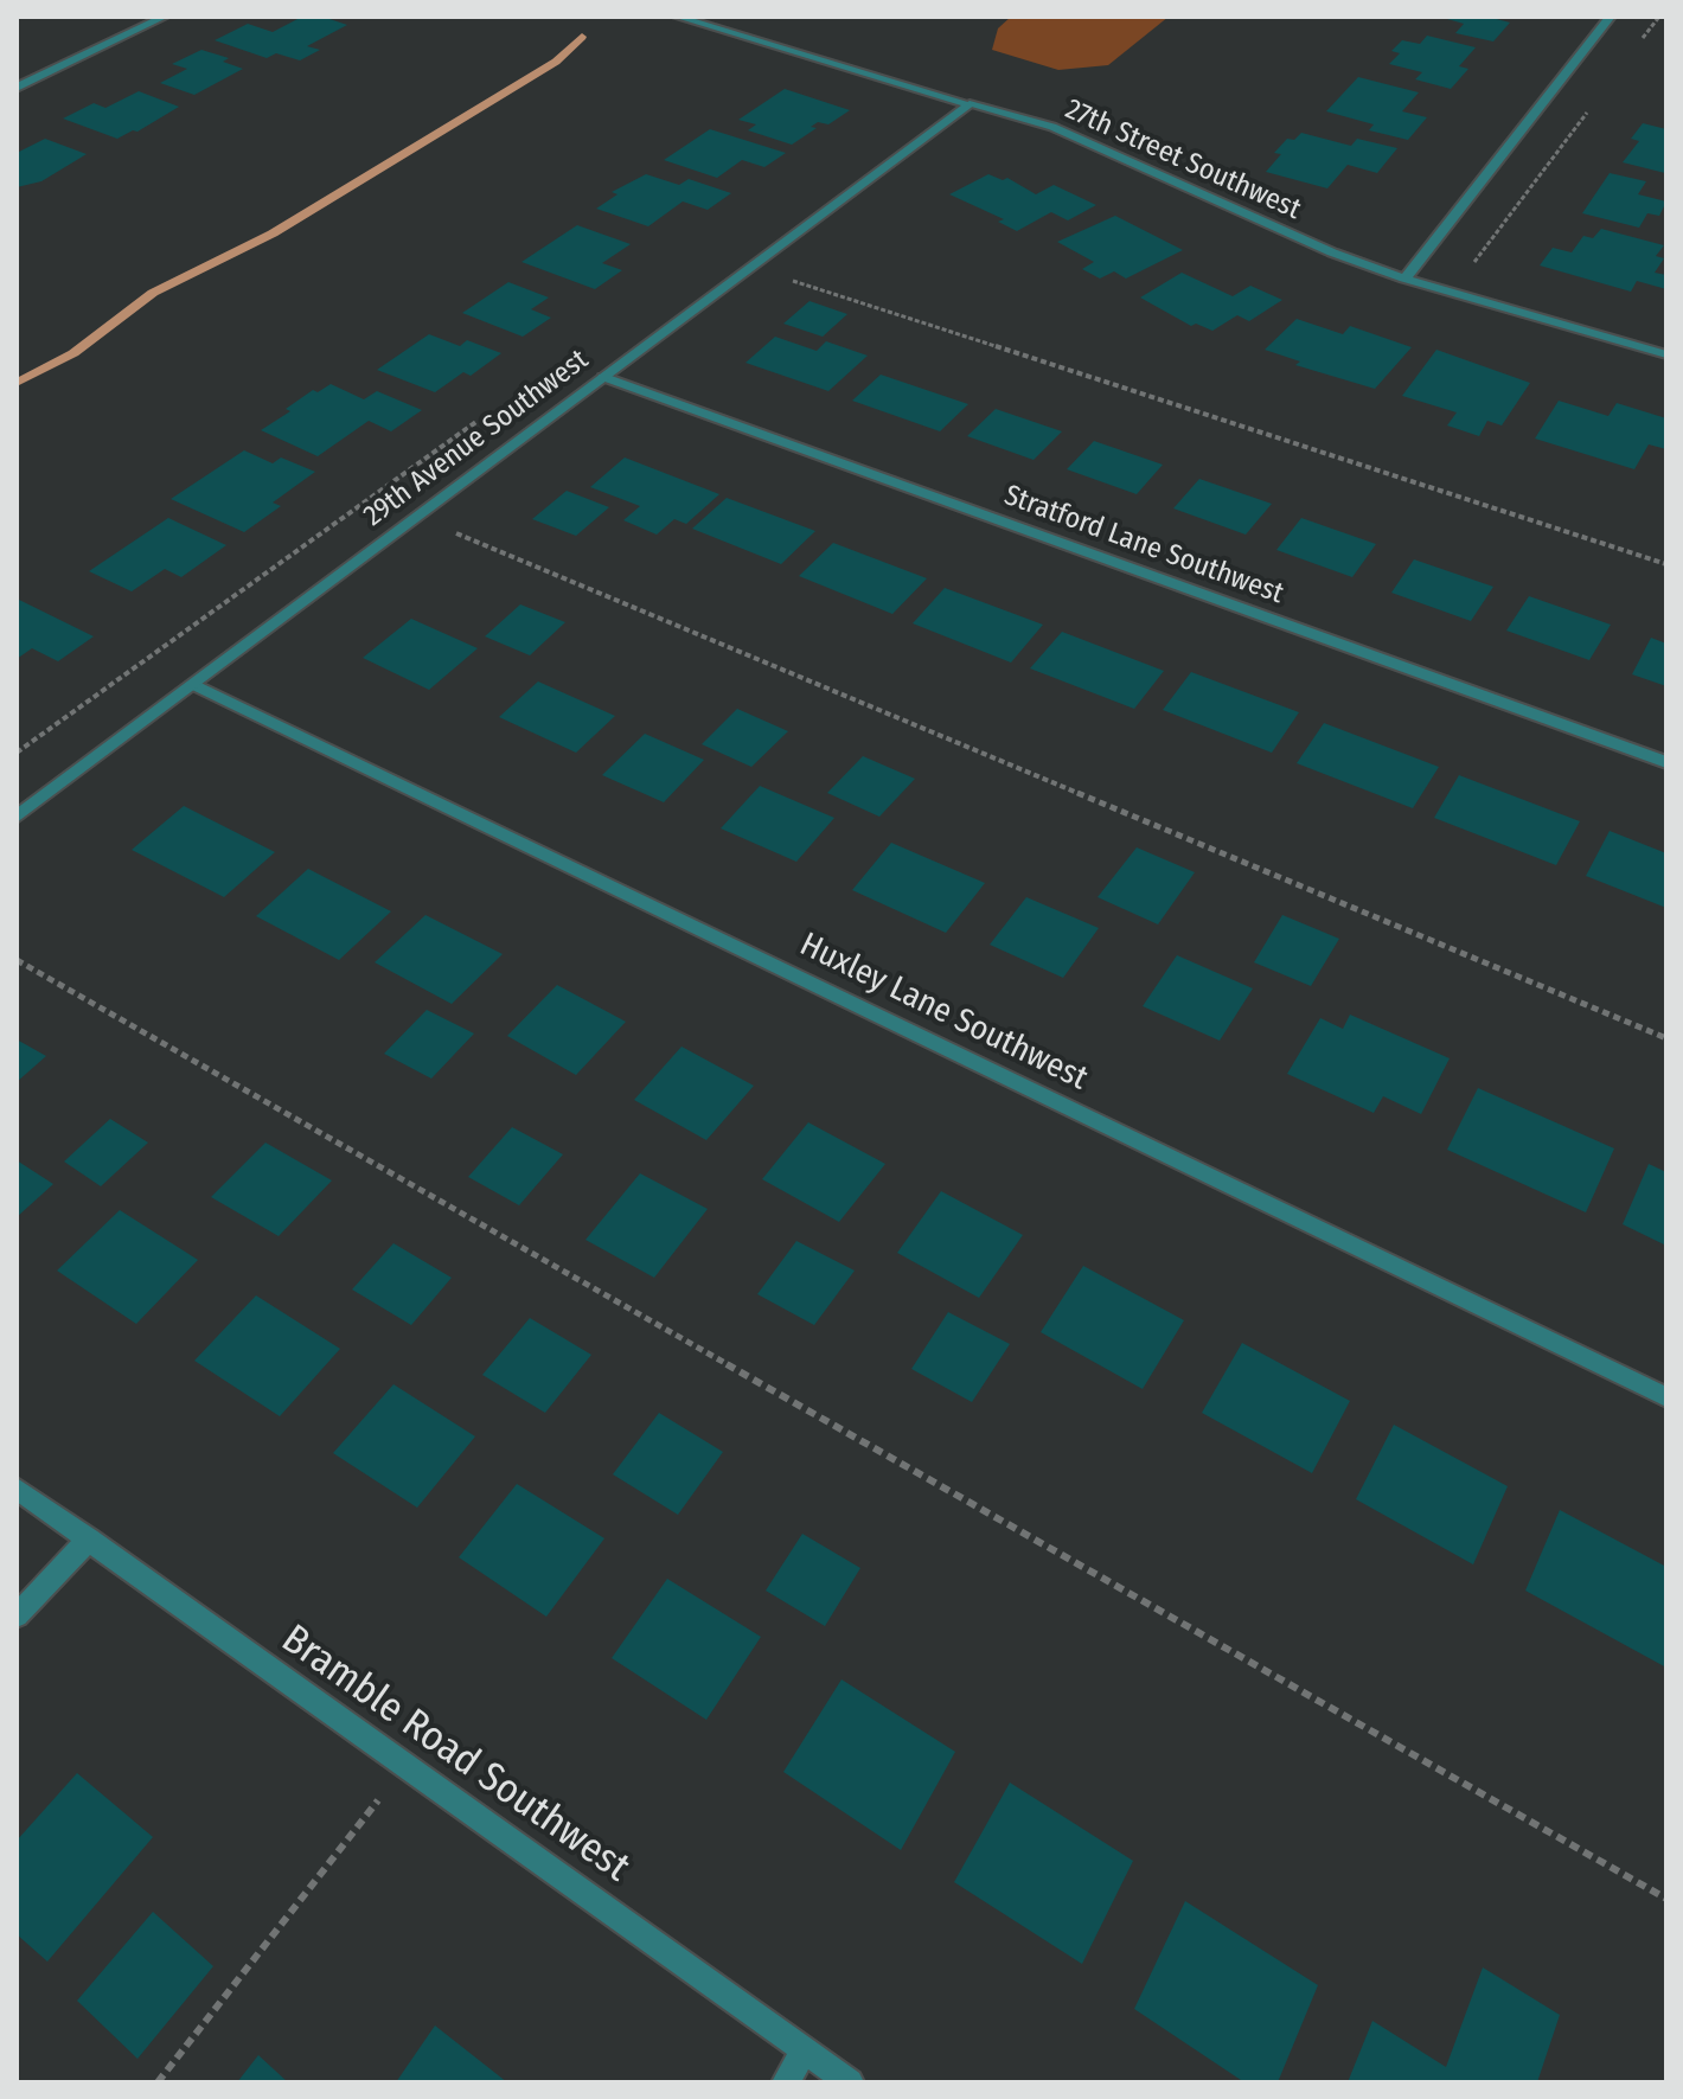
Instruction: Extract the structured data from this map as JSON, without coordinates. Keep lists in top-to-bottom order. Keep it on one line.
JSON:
{"streets":{"street":["27th Street Southwest","29th Avenue Southwest","Stratford Lane Southwest","Huxley Lane Southwest","Bramble Road Southwest"]},"crossings":[["27th Street Southwest","29th Avenue Southwest"],["29th Avenue Southwest","Stratford Lane Southwest"],["29th Avenue Southwest","Huxley Lane Southwest"]]}
